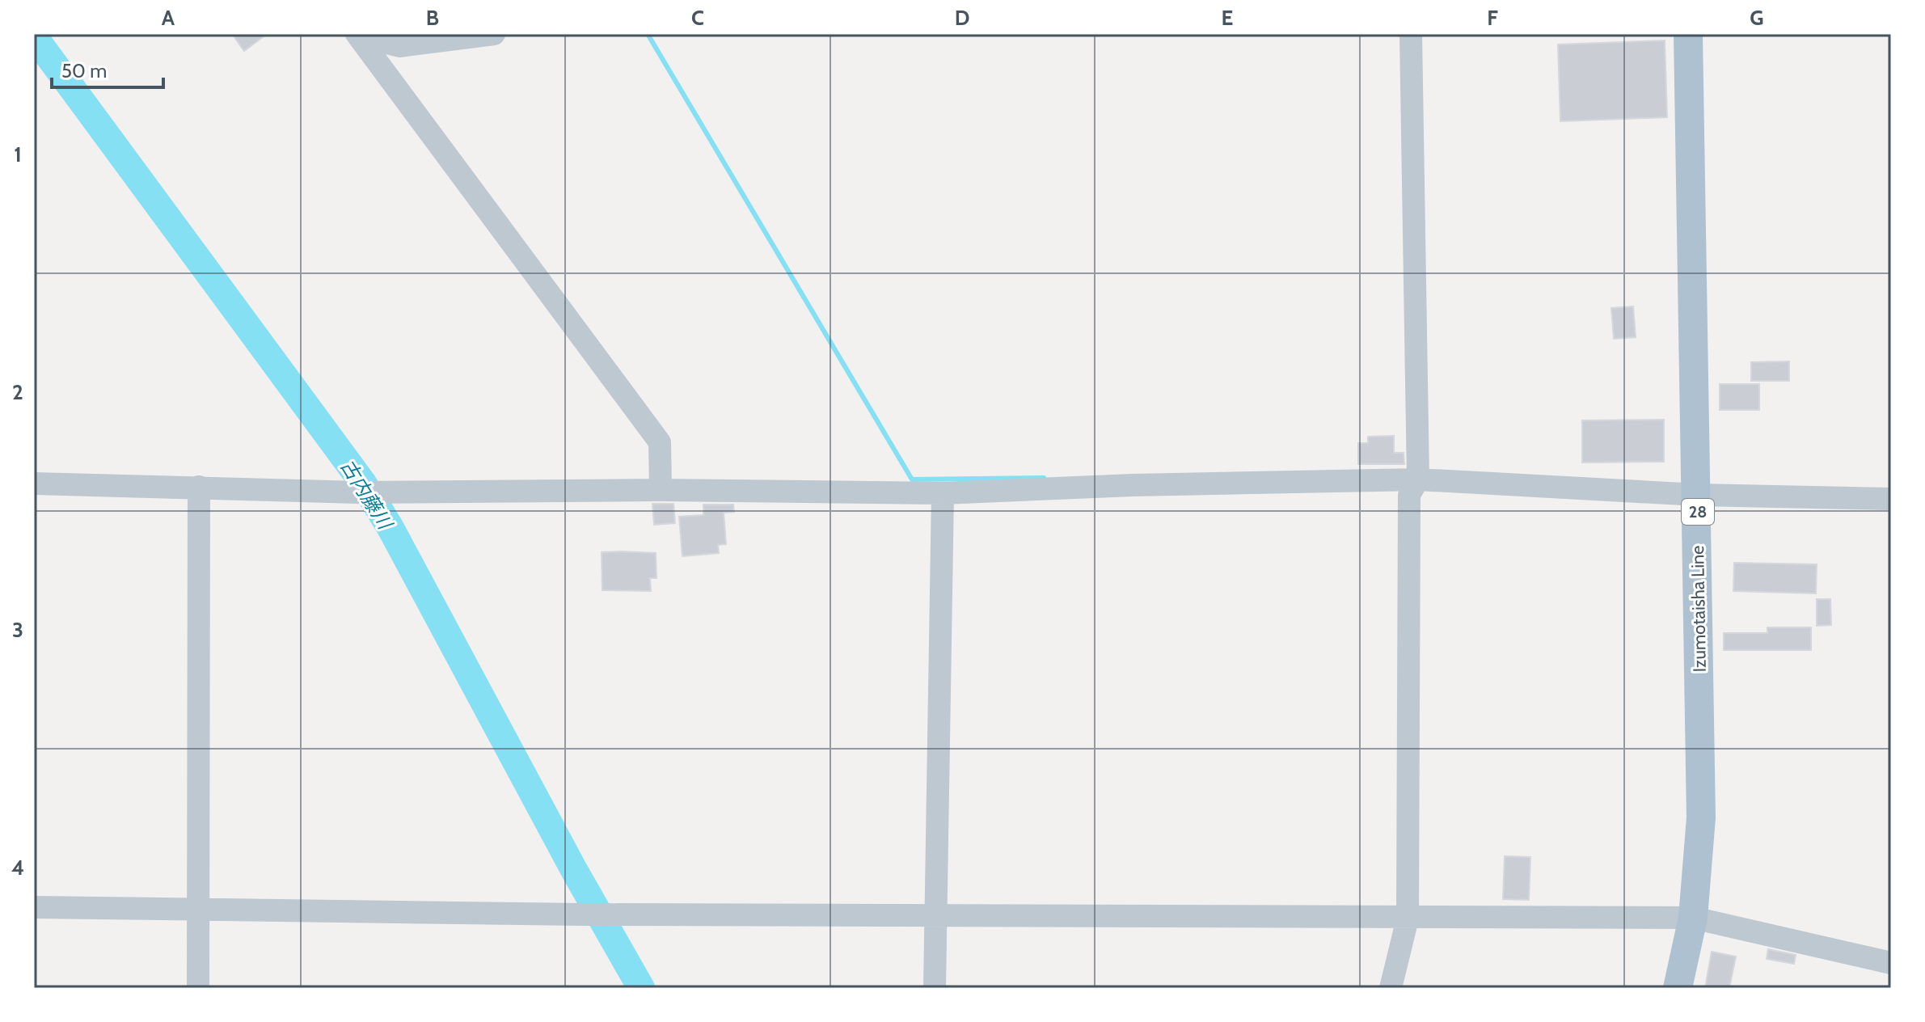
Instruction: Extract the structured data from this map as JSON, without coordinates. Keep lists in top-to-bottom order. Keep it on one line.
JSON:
{"streets":{"main road":["28","Izumotaisha Line"]},"water":["古内藤川"],"scale_bar":"50 m","grid":{"columns":["A","B","C","D","E","F","G"],"rows":["1","2","3","4"]}}
